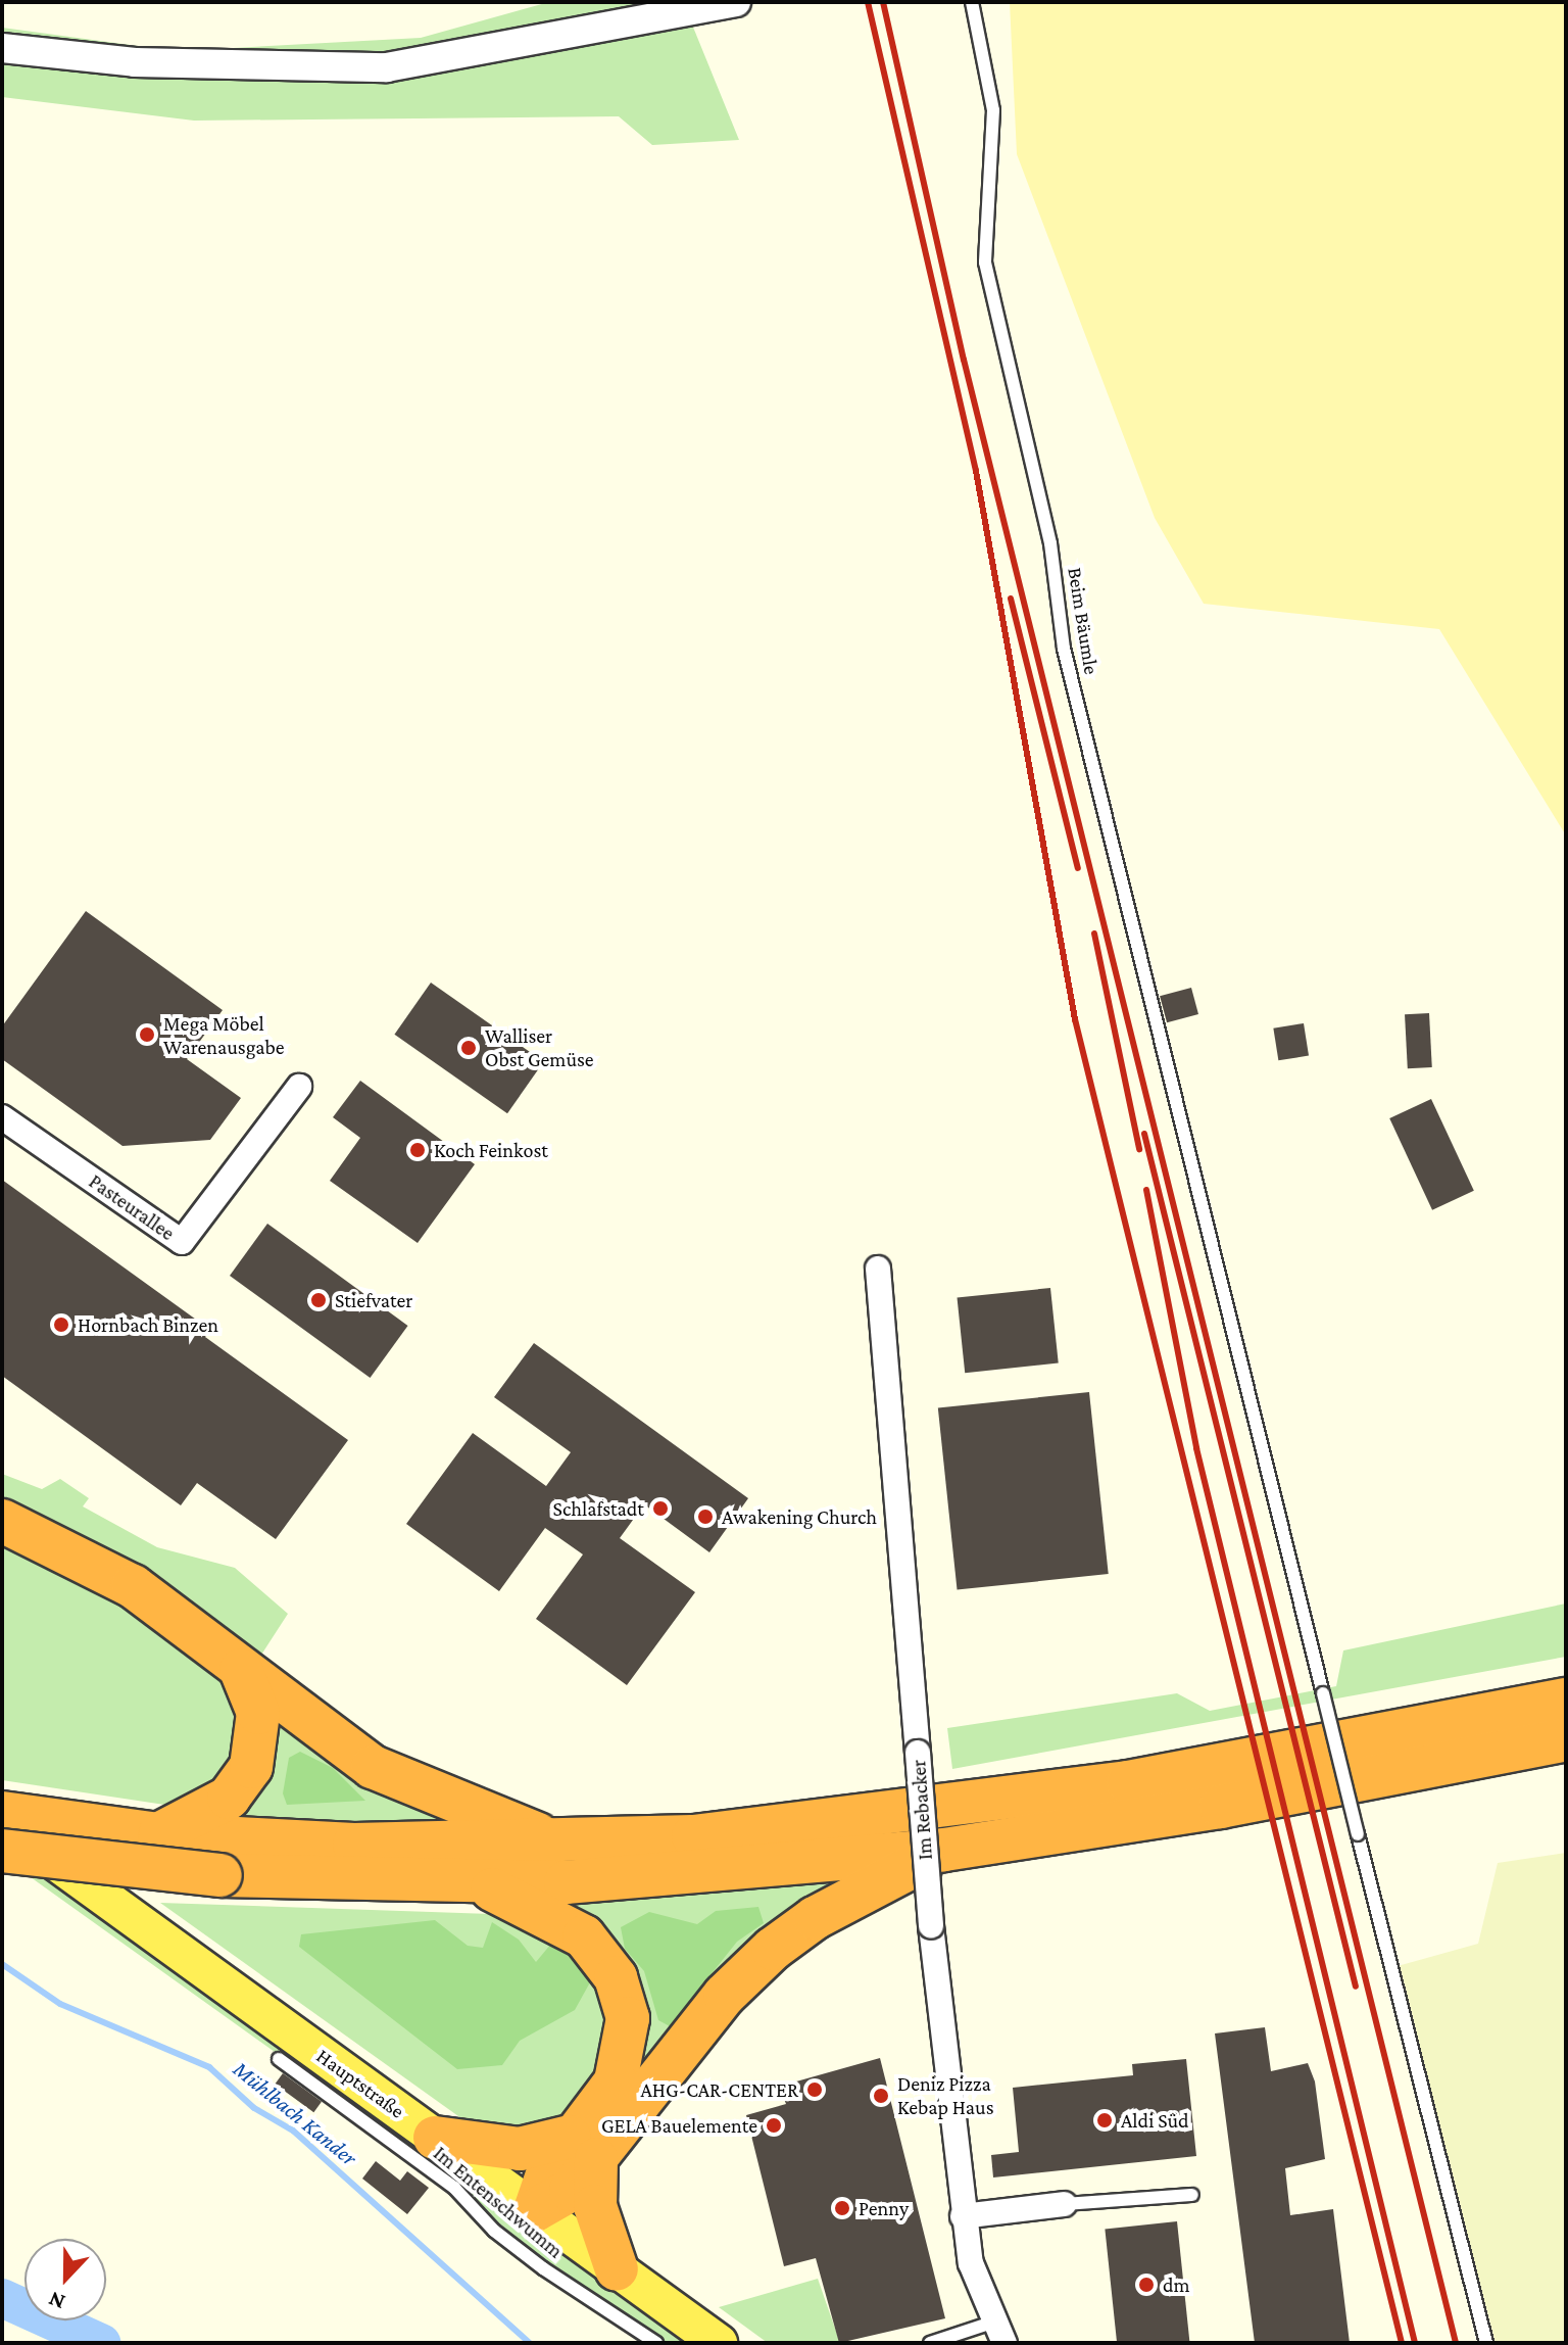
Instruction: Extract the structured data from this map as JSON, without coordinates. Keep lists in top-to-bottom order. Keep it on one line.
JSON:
{"streets":{"main road":["Hauptstraße"],"street":["Pasteurallee","Im Rebacker"],"lane":["Beim Bäumle","Im Entenschwumm"]},"water":["Mühlbach Kander"],"places":["Mega Möbel Warenausgabe","Walliser Obst Gemüse","Koch Feinkost","Stiefvater","Hornbach Binzen","Schlafstadt","Awakening Church","AHG-CAR-CENTER","Deniz Pizza Kebap Haus","Aldi Süd","GELA Bauelemente","Penny","dm"],"north":"bottom"}
